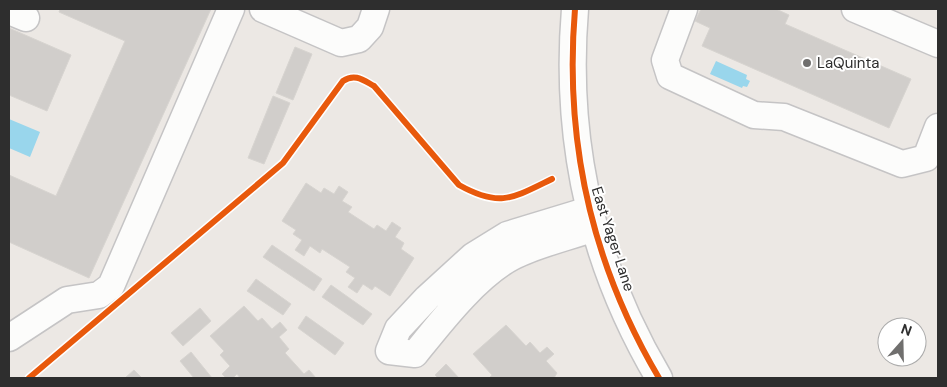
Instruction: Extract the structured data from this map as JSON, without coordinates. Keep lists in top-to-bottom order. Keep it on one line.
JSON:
{"streets":{"street":["East Yager Lane"]},"places":["LaQuinta"],"north":"top"}
